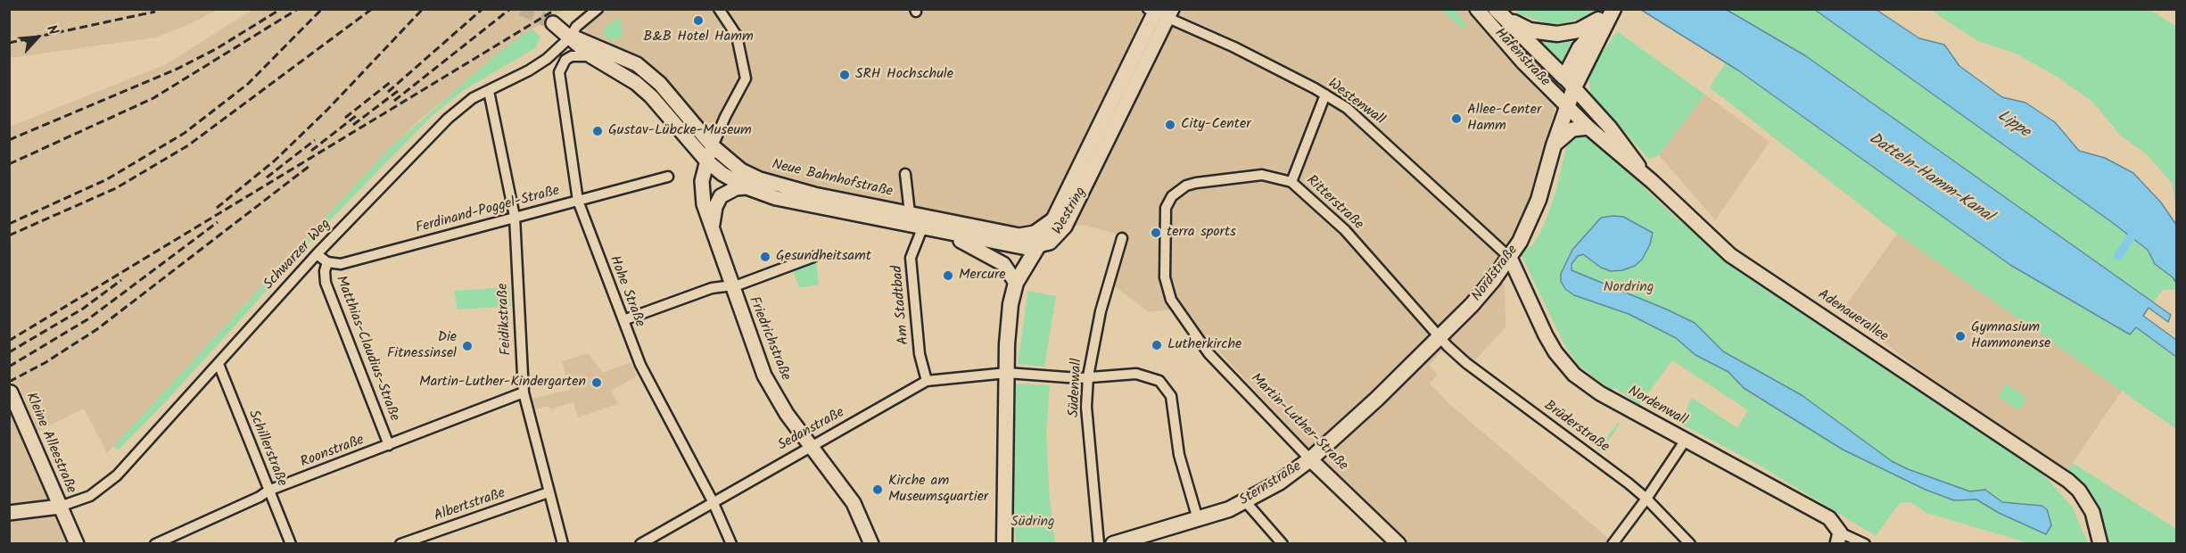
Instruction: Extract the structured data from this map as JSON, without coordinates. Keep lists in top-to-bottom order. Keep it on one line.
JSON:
{"streets":{"main road":["Hafenstraße","Neue Bahnhofstraße","Westring","Nordstraße","Adenauerallee","Friedrichstraße","Nordenwall","Martin-Luther-Straße","Kleine Alleestraße","Sternstraße"],"street":["Westenwall","Ritterstraße","Ferdinand-Poggel-Straße","Schwarzer Weg","Hohe Straße","Am Stadtbad","Feidikstraße","Matthias-Claudius-Straße","Südenwall","Brüderstraße","Sedanstraße","Schillerstraße","Roonstraße","Albertstraße"]},"crossings":[["Hafenstraße","Nordstraße"],["Hafenstraße","Adenauerallee"],["Westenwall","Westring"],["Westenwall","Nordstraße"],["Westenwall","Nordenwall"],["Neue Bahnhofstraße","Westring"],["Neue Bahnhofstraße","Schwarzer Weg"],["Neue Bahnhofstraße","Hohe Straße"],["Neue Bahnhofstraße","Am Stadtbad"],["Neue Bahnhofstraße","Friedrichstraße"],["Ritterstraße","Nordstraße"],["Ritterstraße","Martin-Luther-Straße"],["Ritterstraße","Brüderstraße"],["Ferdinand-Poggel-Straße","Hohe Straße"],["Ferdinand-Poggel-Straße","Feidikstraße"],["Ferdinand-Poggel-Straße","Matthias-Claudius-Straße"],["Schwarzer Weg","Feidikstraße"],["Schwarzer Weg","Kleine Alleestraße"],["Schwarzer Weg","Schillerstraße"],["Nordstraße","Adenauerallee"],["Nordstraße","Nordenwall"],["Nordstraße","Brüderstraße"],["Nordstraße","Sternstraße"],["Hohe Straße","Sedanstraße"],["Am Stadtbad","Sedanstraße"],["Feidikstraße","Roonstraße"],["Feidikstraße","Albertstraße"],["Friedrichstraße","Sedanstraße"],["Matthias-Claudius-Straße","Roonstraße"],["Südenwall","Sedanstraße"],["Martin-Luther-Straße","Sternstraße"],["Sedanstraße","Sternstraße"],["Schillerstraße","Roonstraße"]],"water":["Lippe","Datteln-Hamm-Kanal"],"parks":["Nordring","Südring"],"places":["B&B Hotel Hamm","SRH Hochschule","Allee-Center Hamm","City-Center","Gustav-Lübcke-Museum","terra sports","Gesundheitsamt","Mercure","Gymnasium Hammonense","Lutherkirche","Die Fitnessinsel","Martin-Luther-Kindergarten","Kirche am Museumsquartier"],"north":"top right"}
